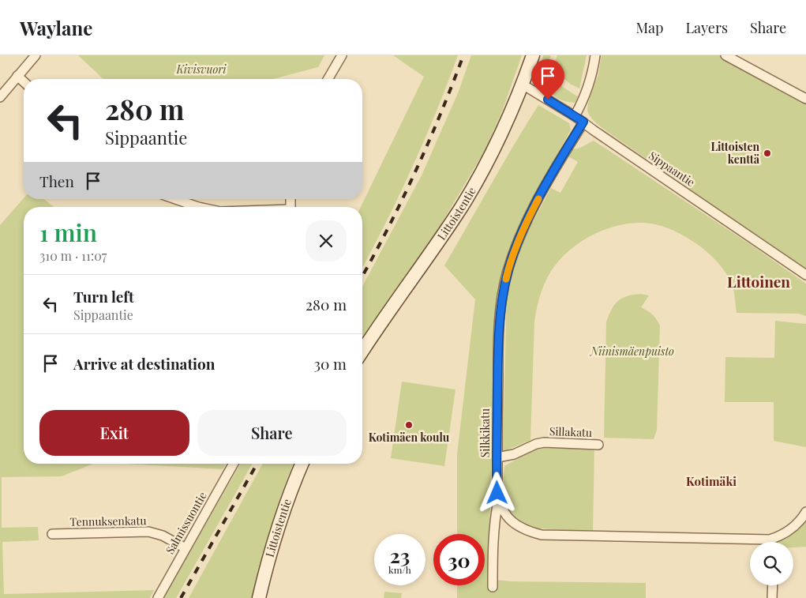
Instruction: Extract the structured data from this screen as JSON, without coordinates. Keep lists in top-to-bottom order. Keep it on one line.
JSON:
{"streets":{"street":["Sippaantie","Littoistentie","Sillakatu","Silkkikatu","Tennuksenkatu","Salmissuontie"]},"crossings":[["Sippaantie","Littoistentie"],["Sippaantie","Silkkikatu"],["Sillakatu","Silkkikatu"],["Tennuksenkatu","Salmissuontie"]],"districts":["Littoinen","Kotimäki"],"parks":["Kivisvuori","Niinismäenpuisto"],"places":["Littoisten kenttä","Kotimäen koulu"],"page":{"header":"Waylane","nav":["Map","Layers","Share"],"turn":["280 m","Sippaantie"],"then":"Then","heading":["1 min","310 m · 11:07"],"list":[{"name":"Turn left","note":"Sippaantie","value":"280 m"},{"name":"Arrive at destination","value":"30 m"}],"buttons":["Exit","Share"],"speed":"23 km/h","limit":"30"}}
